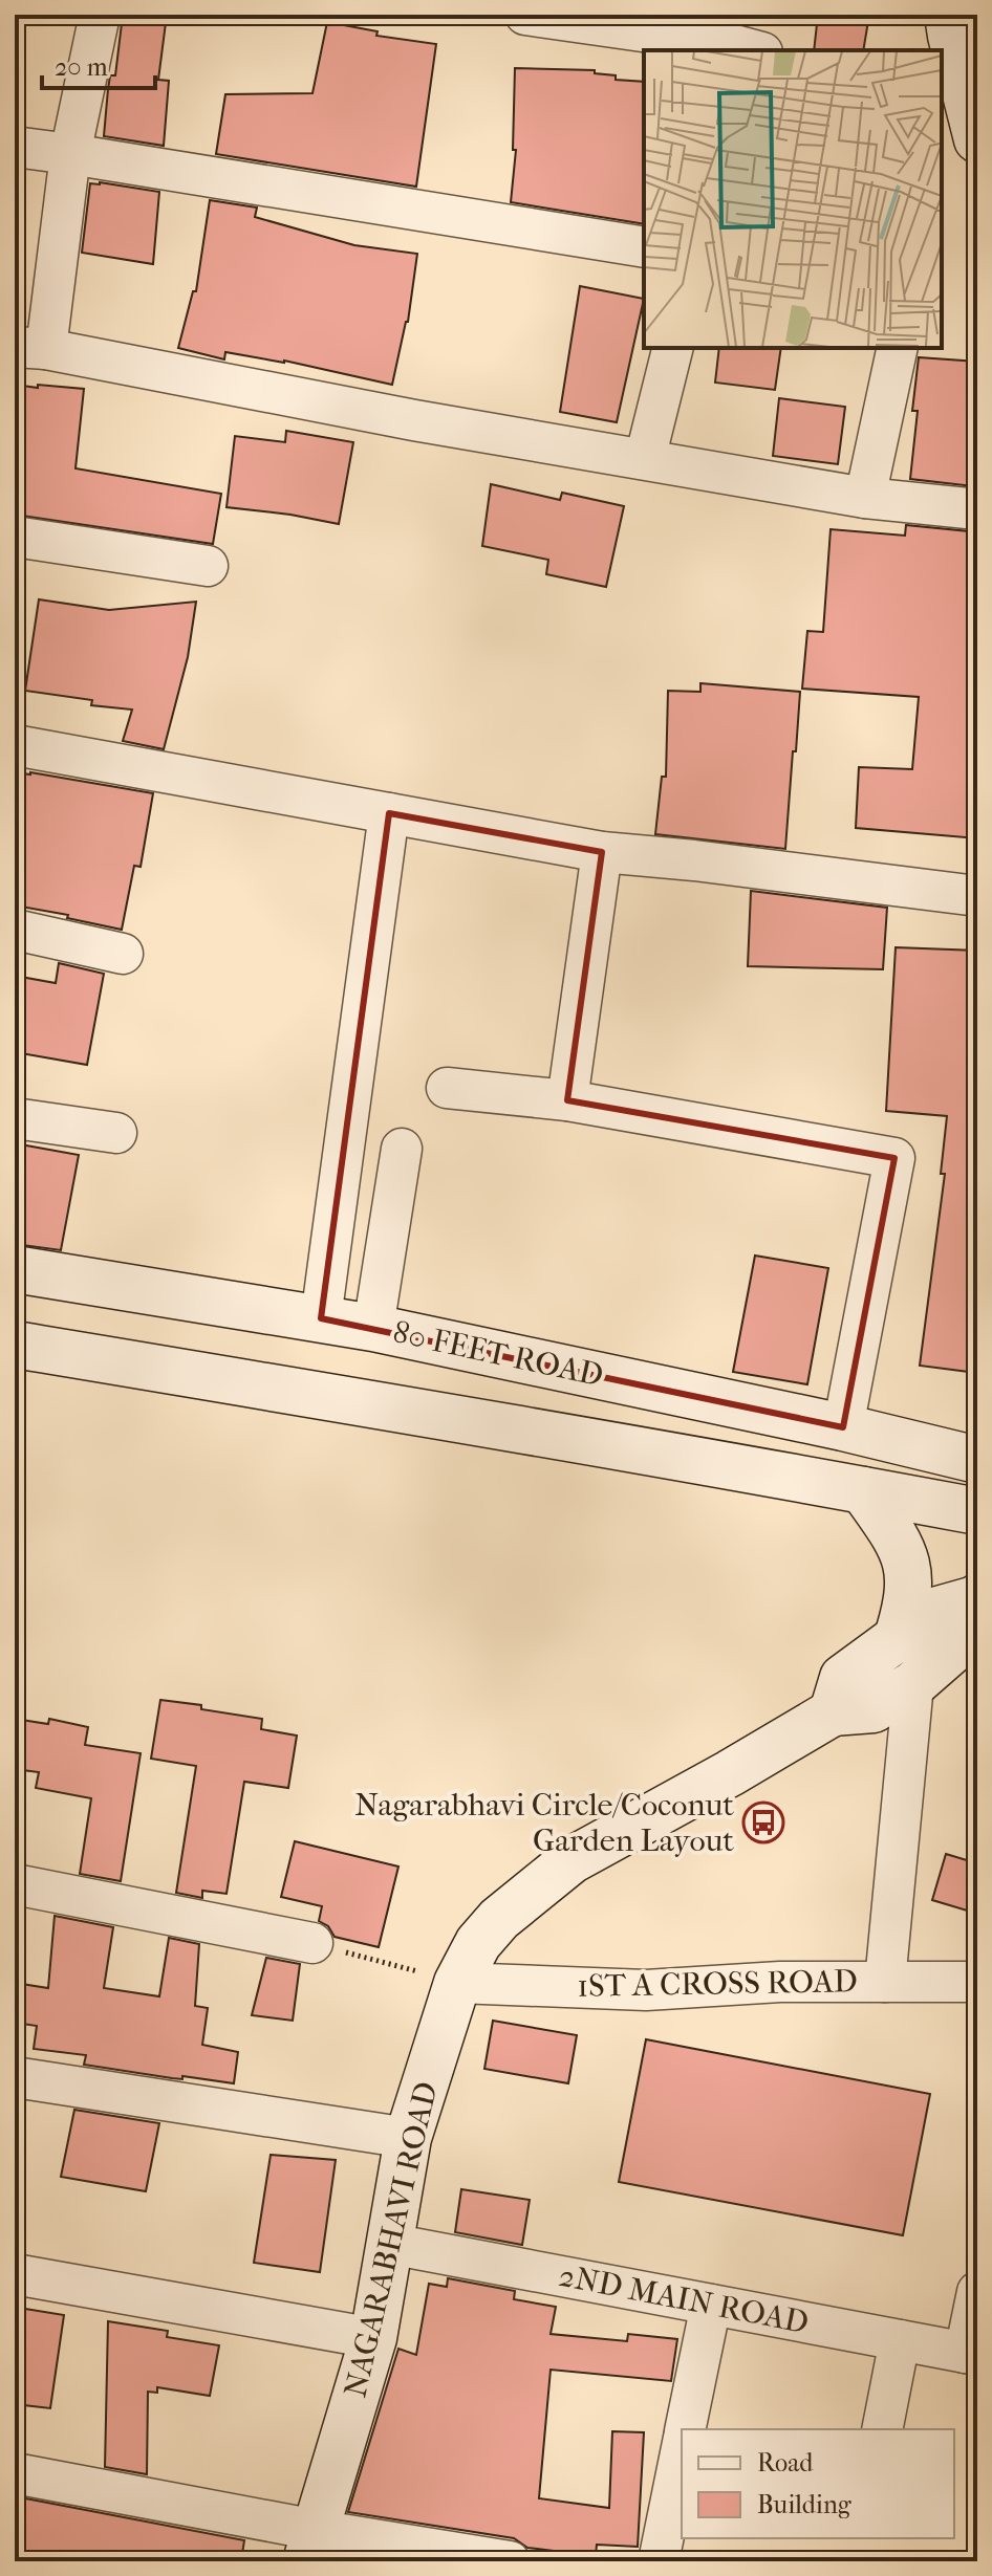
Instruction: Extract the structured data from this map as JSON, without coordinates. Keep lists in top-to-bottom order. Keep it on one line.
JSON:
{"streets":{"main road":["80 FEET ROAD","NAGARABHAVI ROAD"],"street":["1ST A CROSS ROAD","2ND MAIN ROAD"]},"crossings":[["1ST A CROSS ROAD","NAGARABHAVI ROAD"],["NAGARABHAVI ROAD","2ND MAIN ROAD"]],"places":{"bus stop":["Nagarabhavi Circle/Coconut Garden Layout"]},"legend":["Road","Building"],"scale_bar":"20 m"}
